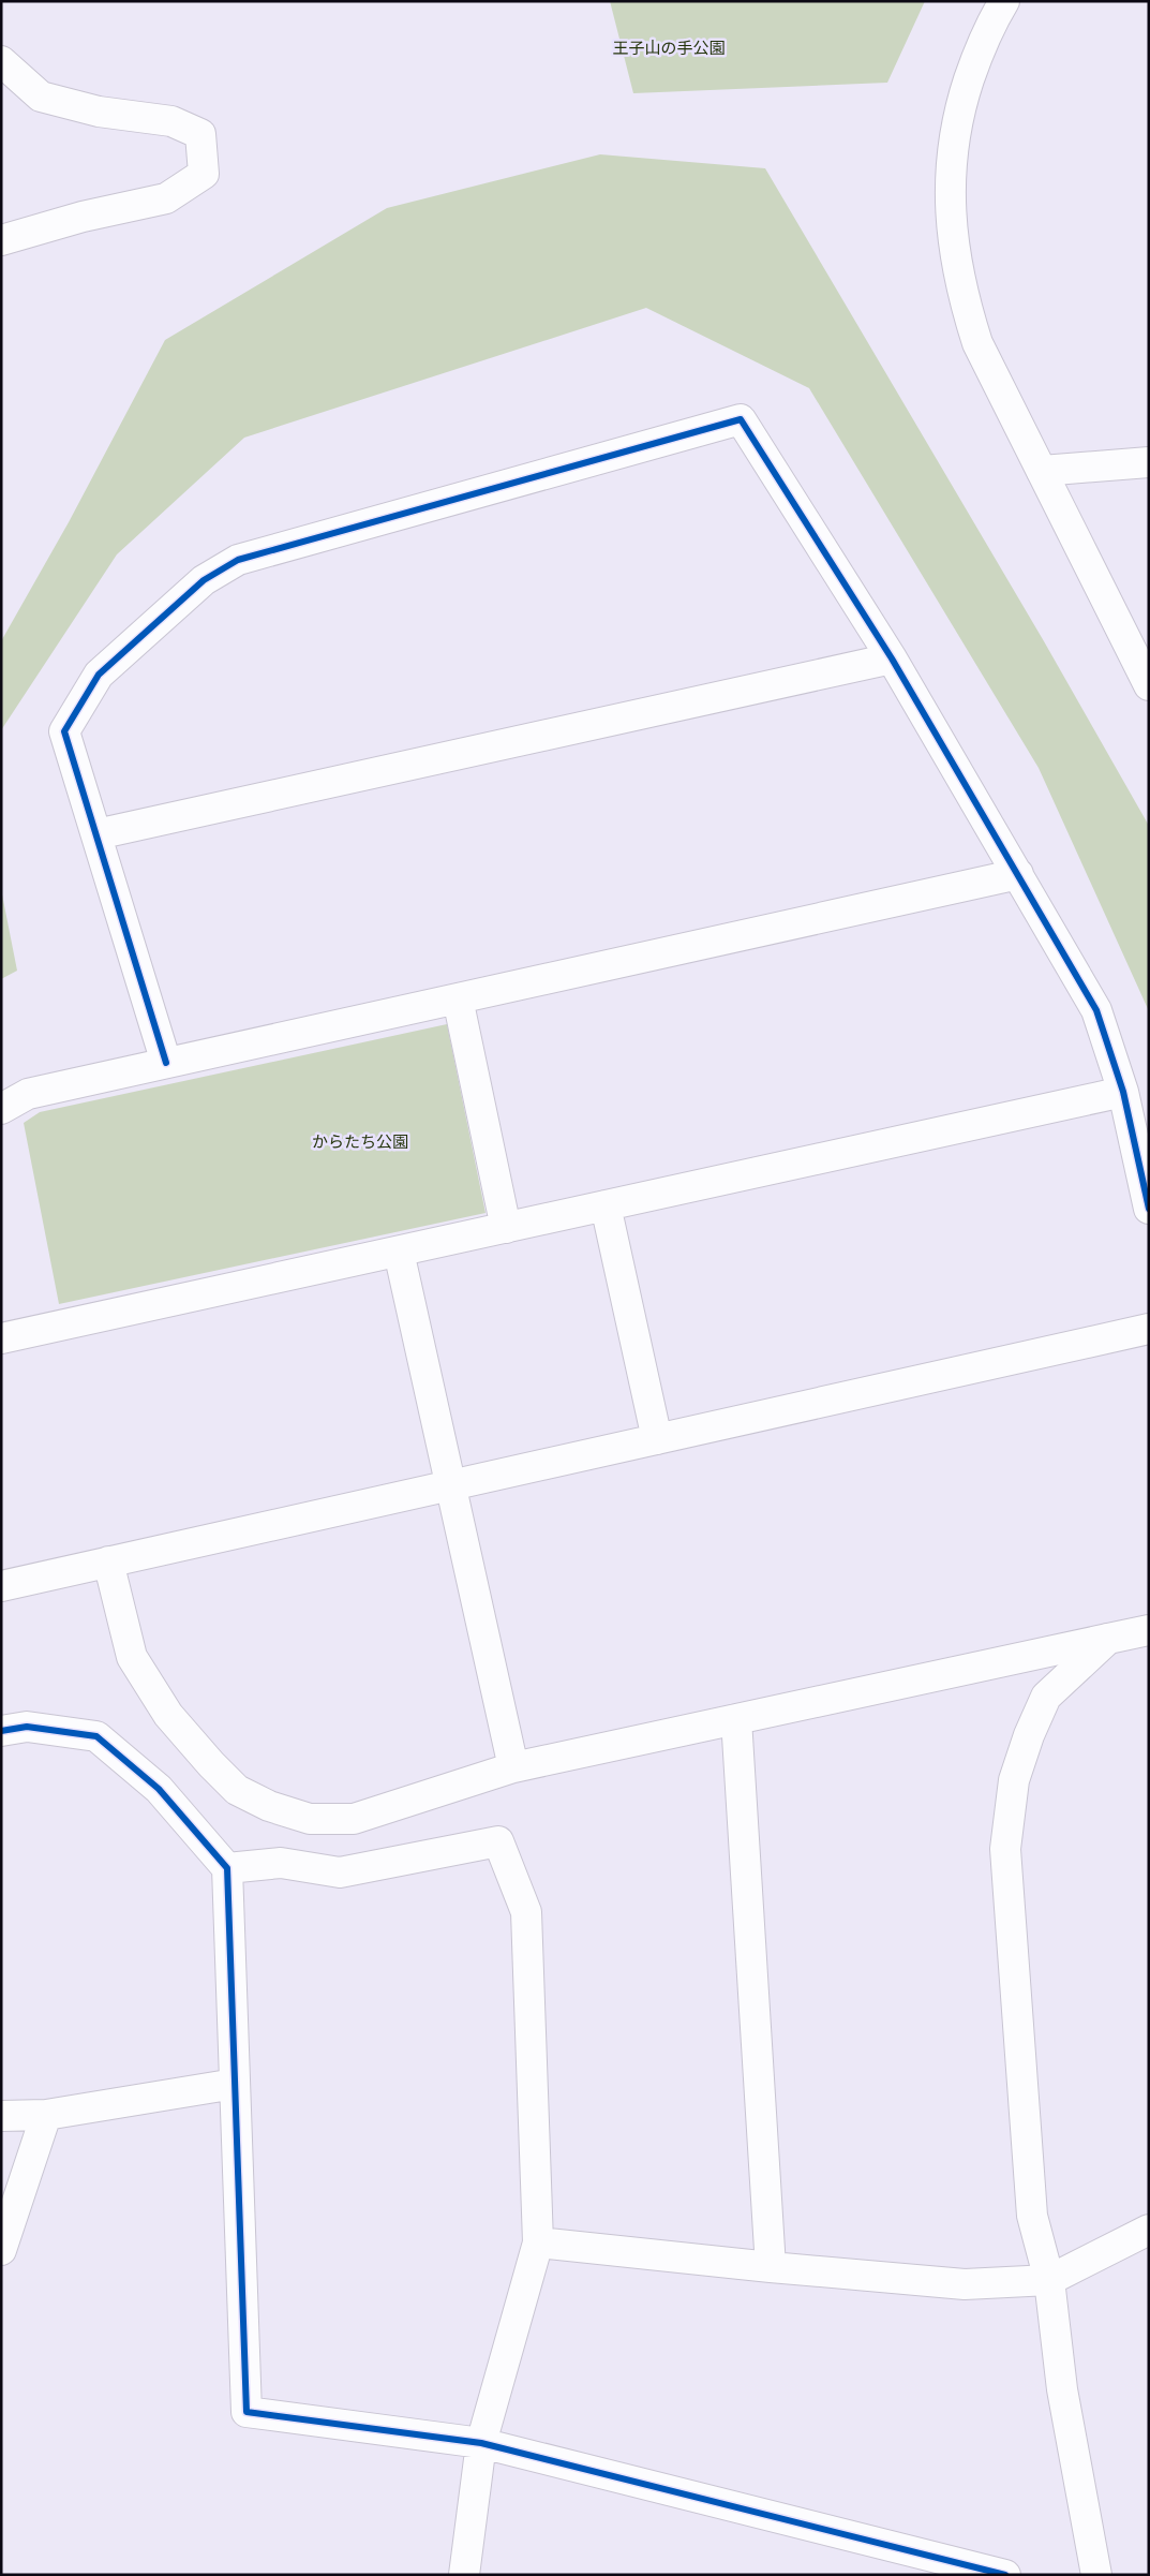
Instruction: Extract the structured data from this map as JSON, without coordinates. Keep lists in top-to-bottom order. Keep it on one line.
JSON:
{"parks":["王子山の手公園","からたち公園"]}
